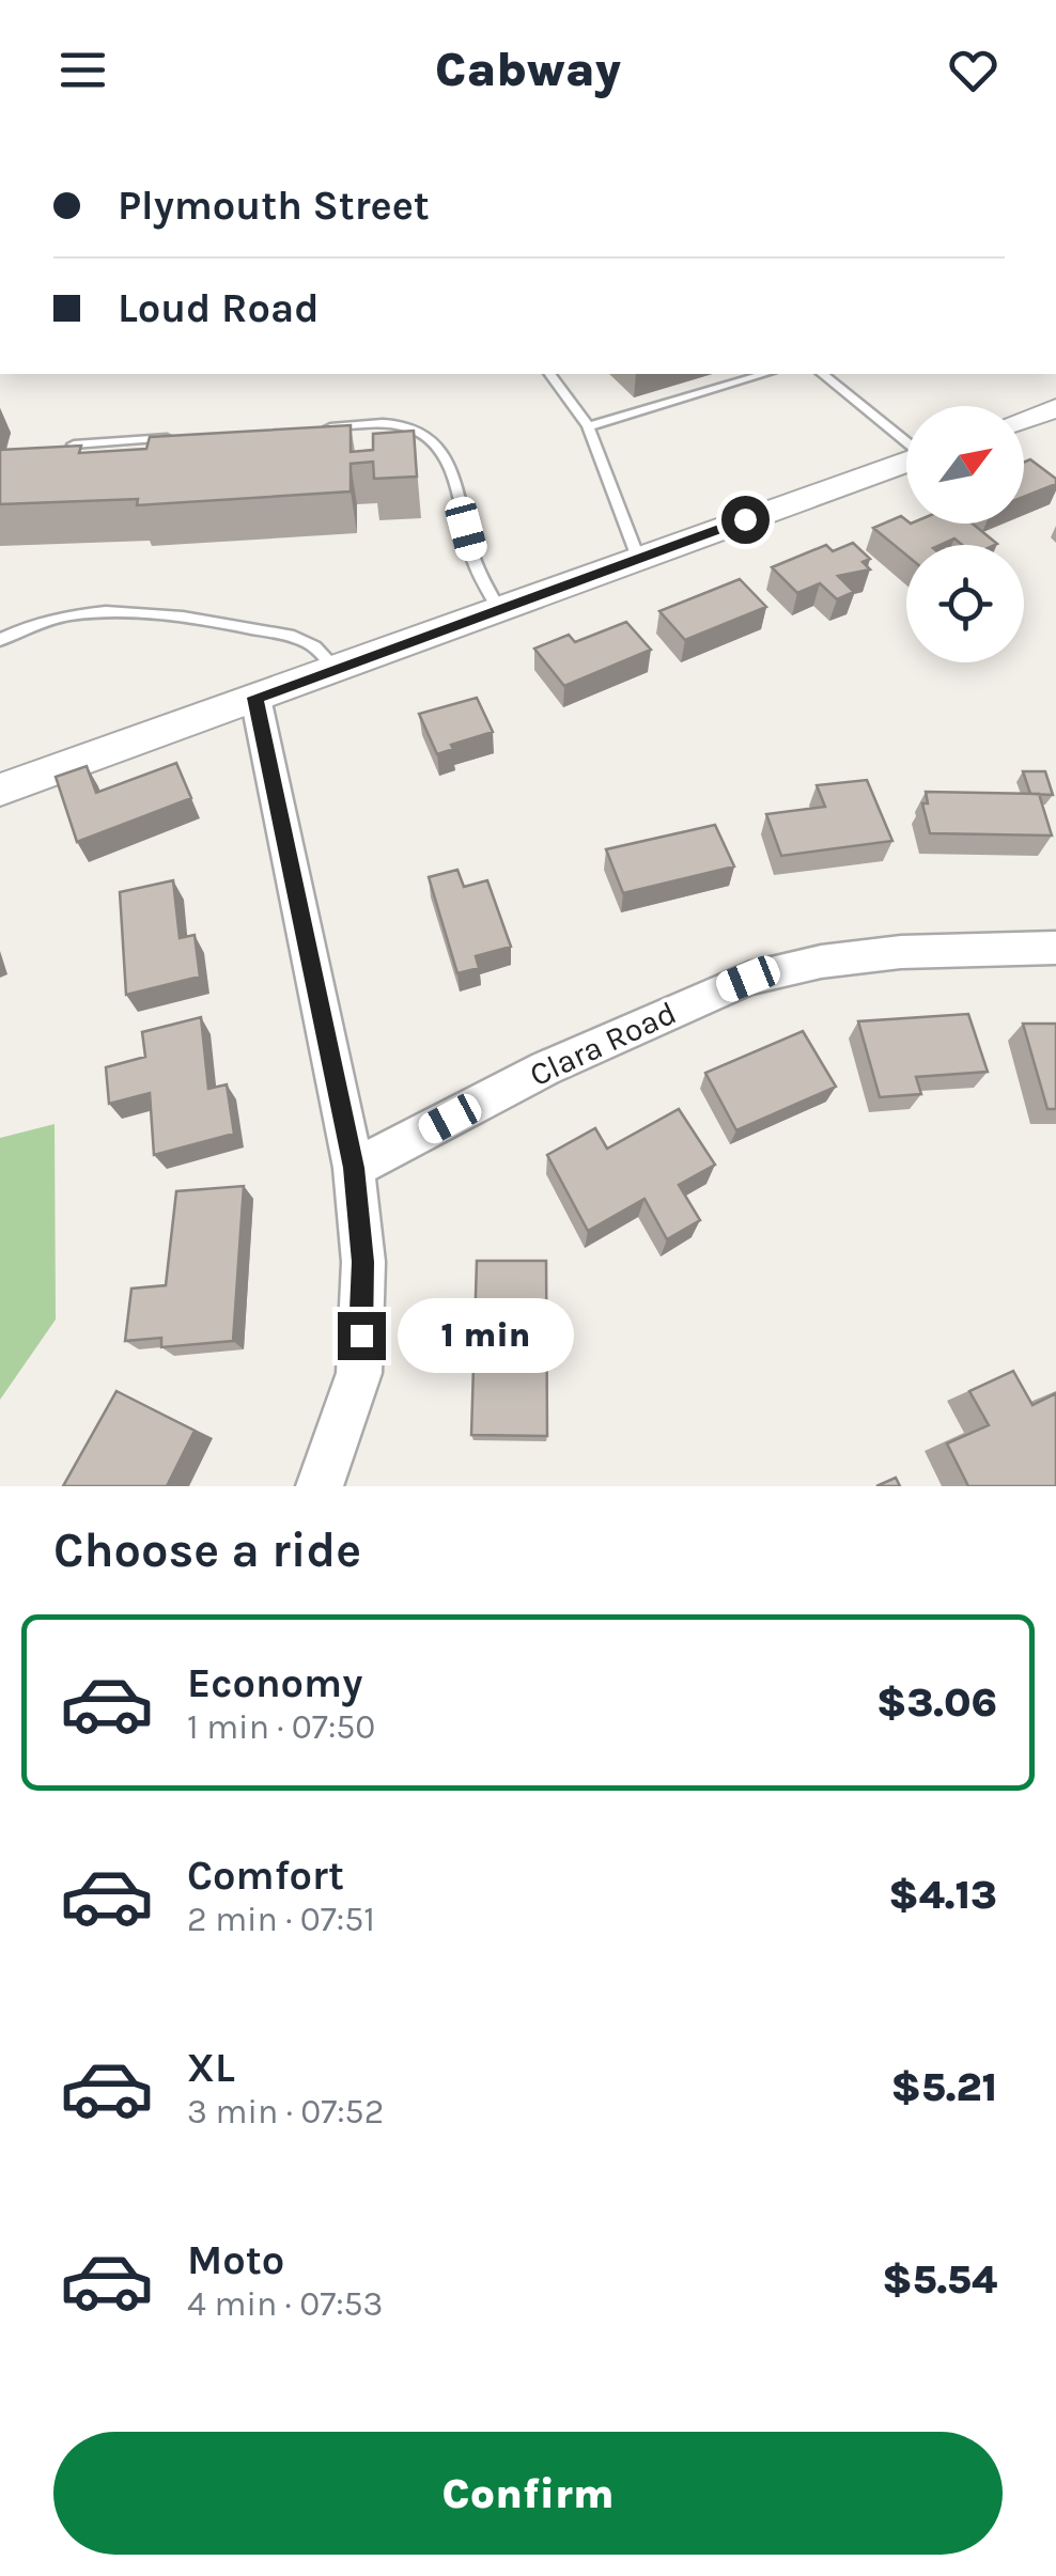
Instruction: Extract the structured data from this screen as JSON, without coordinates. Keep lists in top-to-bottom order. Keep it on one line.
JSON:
{"streets":{"street":["Clara Road"]},"north":"top right","page":{"header":"Cabway","banner":["Plymouth Street","Loud Road"],"bubble":"1 min","heading":"Choose a ride","list":[{"name":"Economy","note":"1 min · 07:50","value":"$3.06"},{"name":"Comfort","note":"2 min · 07:51","value":"$4.13"},{"name":"XL","note":"3 min · 07:52","value":"$5.21"},{"name":"Moto","note":"4 min · 07:53","value":"$5.54"}],"buttons":"Confirm"}}
